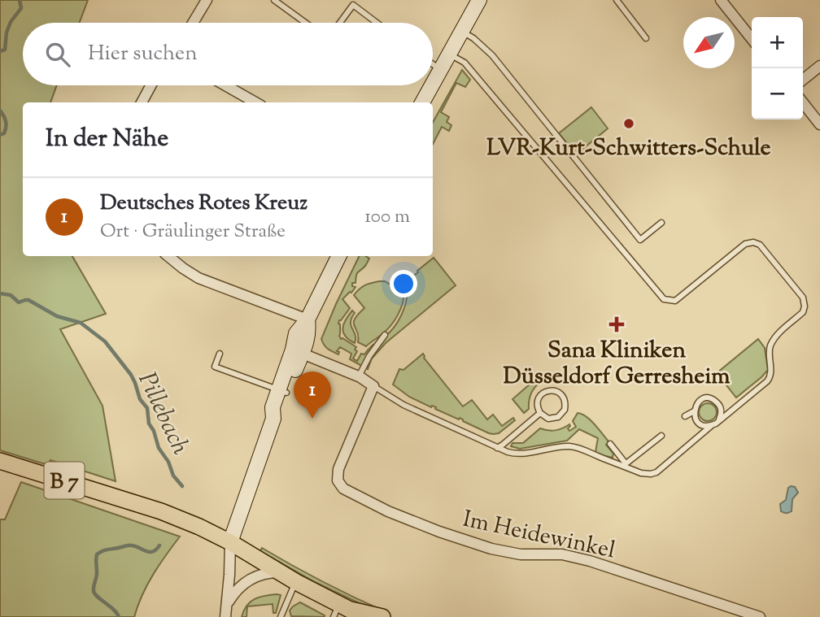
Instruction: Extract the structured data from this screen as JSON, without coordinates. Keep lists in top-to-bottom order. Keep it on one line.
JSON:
{"streets":{"main road":["B 7"],"street":["Im Heidewinkel"]},"water":["Pillebach"],"places":{"other":["LVR-Kurt-Schwitters-Schule"],"health":["Sana Kliniken Düsseldorf Gerresheim"]},"north":"bottom left","page":{"map_buttons":["+","−"],"search":"Hier suchen","heading":"In der Nähe","list":[{"mark":"1","name":"Deutsches Rotes Kreuz","note":"Ort · Gräulinger Straße","value":"100 m"}],"pins":"1"}}
